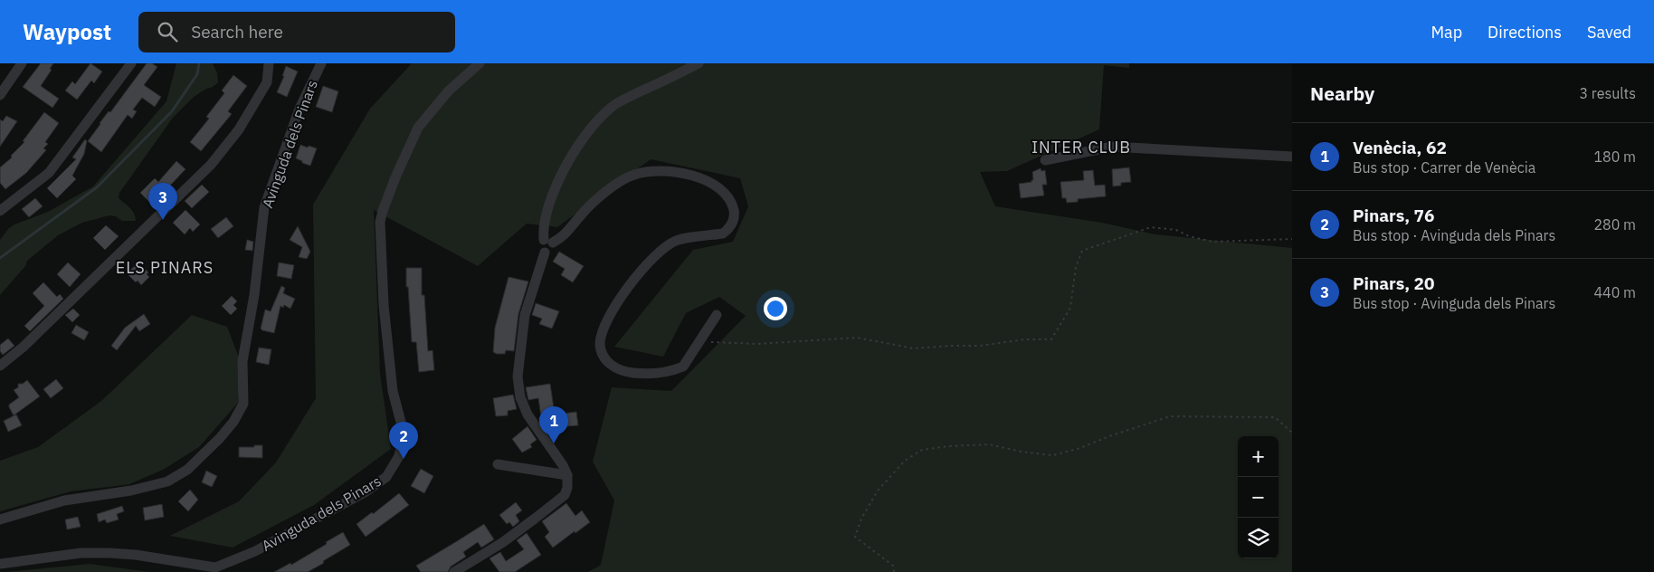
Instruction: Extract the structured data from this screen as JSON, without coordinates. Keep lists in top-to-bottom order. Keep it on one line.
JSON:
{"streets":{"street":["Avinguda dels Pinars"]},"districts":["INTER CLUB","ELS PINARS"],"page":{"header":"Waypost","search":"Search here","nav":["Map","Directions","Saved"],"heading":["Nearby","3 results"],"list":[{"mark":"1","name":"Venècia, 62","note":"Bus stop · Carrer de Venècia","value":"180 m"},{"mark":"2","name":"Pinars, 76","note":"Bus stop · Avinguda dels Pinars","value":"280 m"},{"mark":"3","name":"Pinars, 20","note":"Bus stop · Avinguda dels Pinars","value":"440 m"}],"pins":["3","1","2"],"map_buttons":["+","−"]}}
